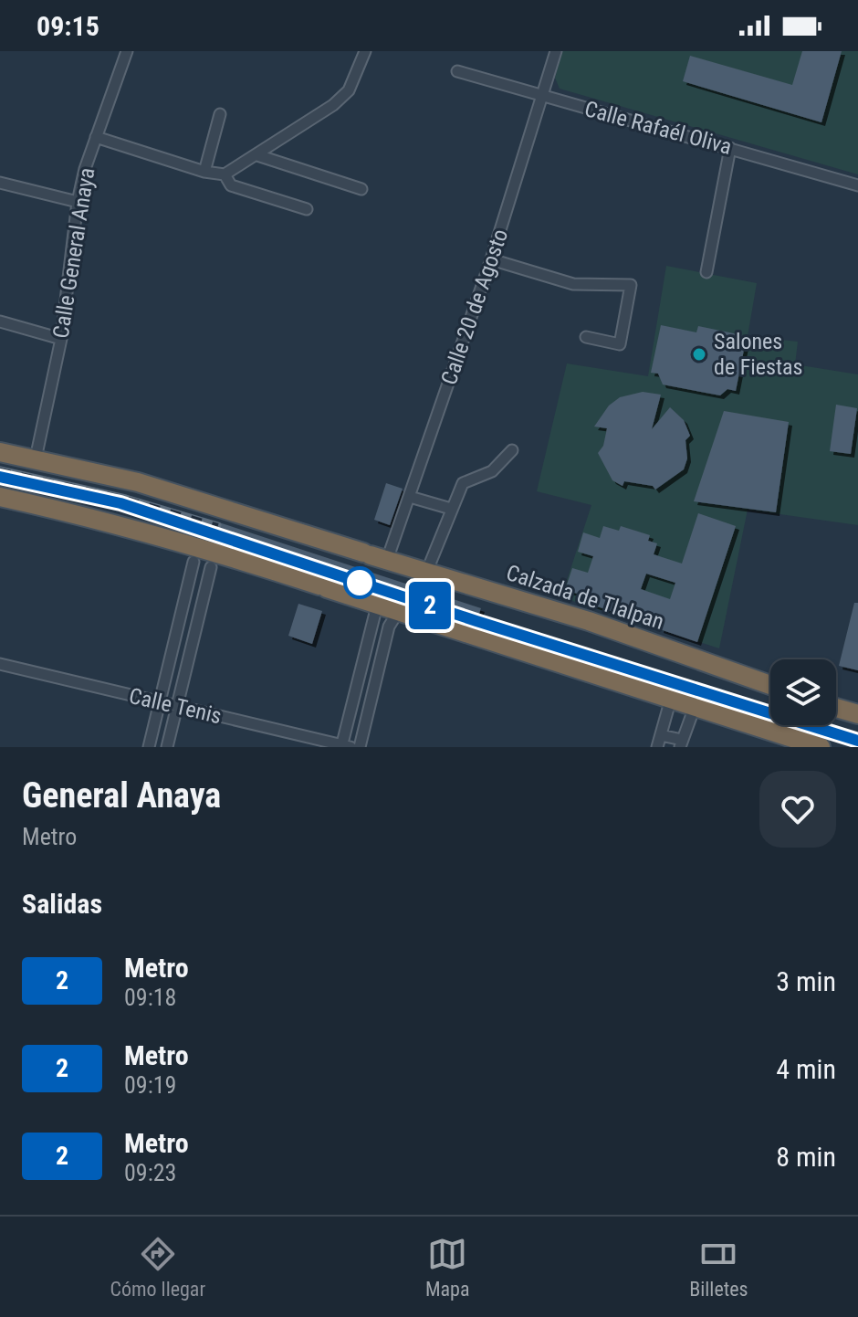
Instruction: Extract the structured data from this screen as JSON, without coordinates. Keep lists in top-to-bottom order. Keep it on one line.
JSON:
{"streets":{"highway":["Calzada de Tlalpan"],"street":["Calle Rafaél Oliva","Calle General Anaya","Calle 20 de Agosto","Calle Tenis"]},"crossings":[["Calle Rafaél Oliva","Calle 20 de Agosto"],["Calle General Anaya","Calzada de Tlalpan"],["Calle 20 de Agosto","Calzada de Tlalpan"]],"places":["Salones de Fiestas"],"lines":["metro line 2"],"page":{"status":"09:15","on_map":"2","heading":[["General Anaya","Metro"],"Salidas"],"list":[{"mark":"2","name":"Metro","note":"09:18","value":"3 min"},{"mark":"2","name":"Metro","note":"09:19","value":"4 min"},{"mark":"2","name":"Metro","note":"09:23","value":"8 min"}],"tabs":["Cómo llegar","Mapa","Billetes"]}}
